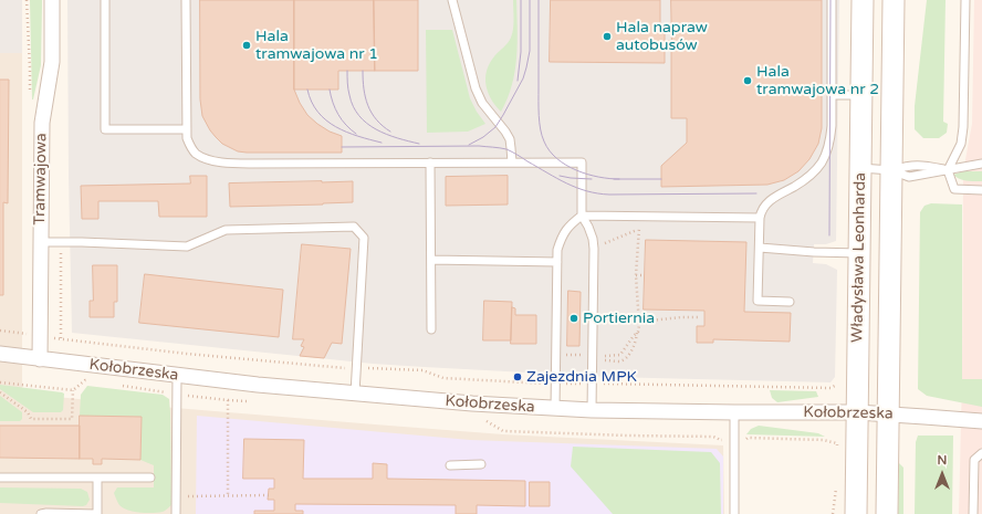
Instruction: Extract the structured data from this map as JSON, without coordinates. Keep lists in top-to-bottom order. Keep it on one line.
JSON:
{"streets":{"main road":["Władysława Leonharda"],"street":["Tramwajowa","Kołobrzeska"]},"crossings":[["Tramwajowa","Kołobrzeska"],["Władysława Leonharda","Kołobrzeska"]],"places":["Hala napraw autobusów","Hala tramwajowa nr 1","Hala tramwajowa nr 2","Portiernia","Zajezdnia MPK"],"north":"top"}
